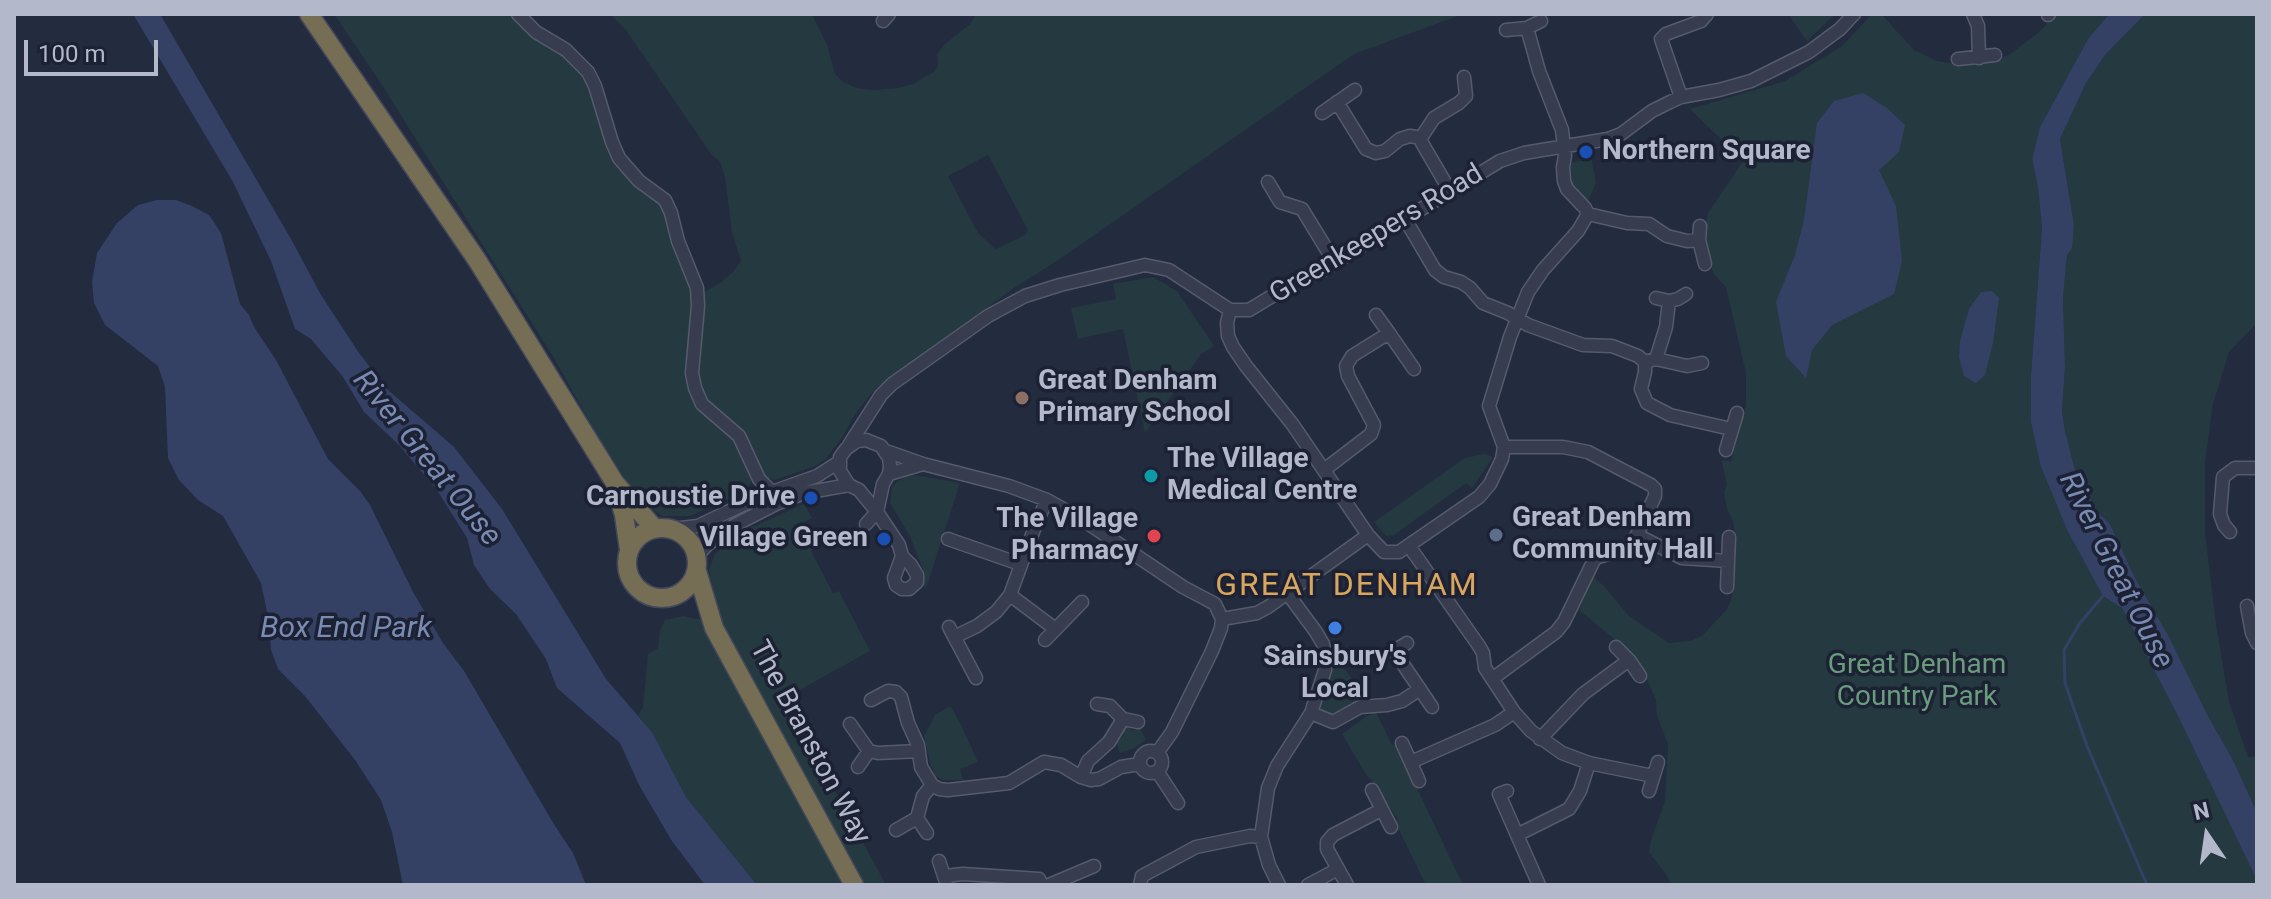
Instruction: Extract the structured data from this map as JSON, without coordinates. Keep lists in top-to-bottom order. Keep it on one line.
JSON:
{"streets":{"highway":["The Branston Way"],"street":["Greenkeepers Road"]},"districts":["GREAT DENHAM"],"water":["River Great Ouse","Box End Park"],"parks":["Great Denham Country Park"],"places":["Northern Square","Great Denham Primary School","The Village Medical Centre","Carnoustie Drive","Great Denham Community Hall","The Village Pharmacy","Village Green","Sainsbury's Local"],"scale_bar":"100 m","north":"top"}
